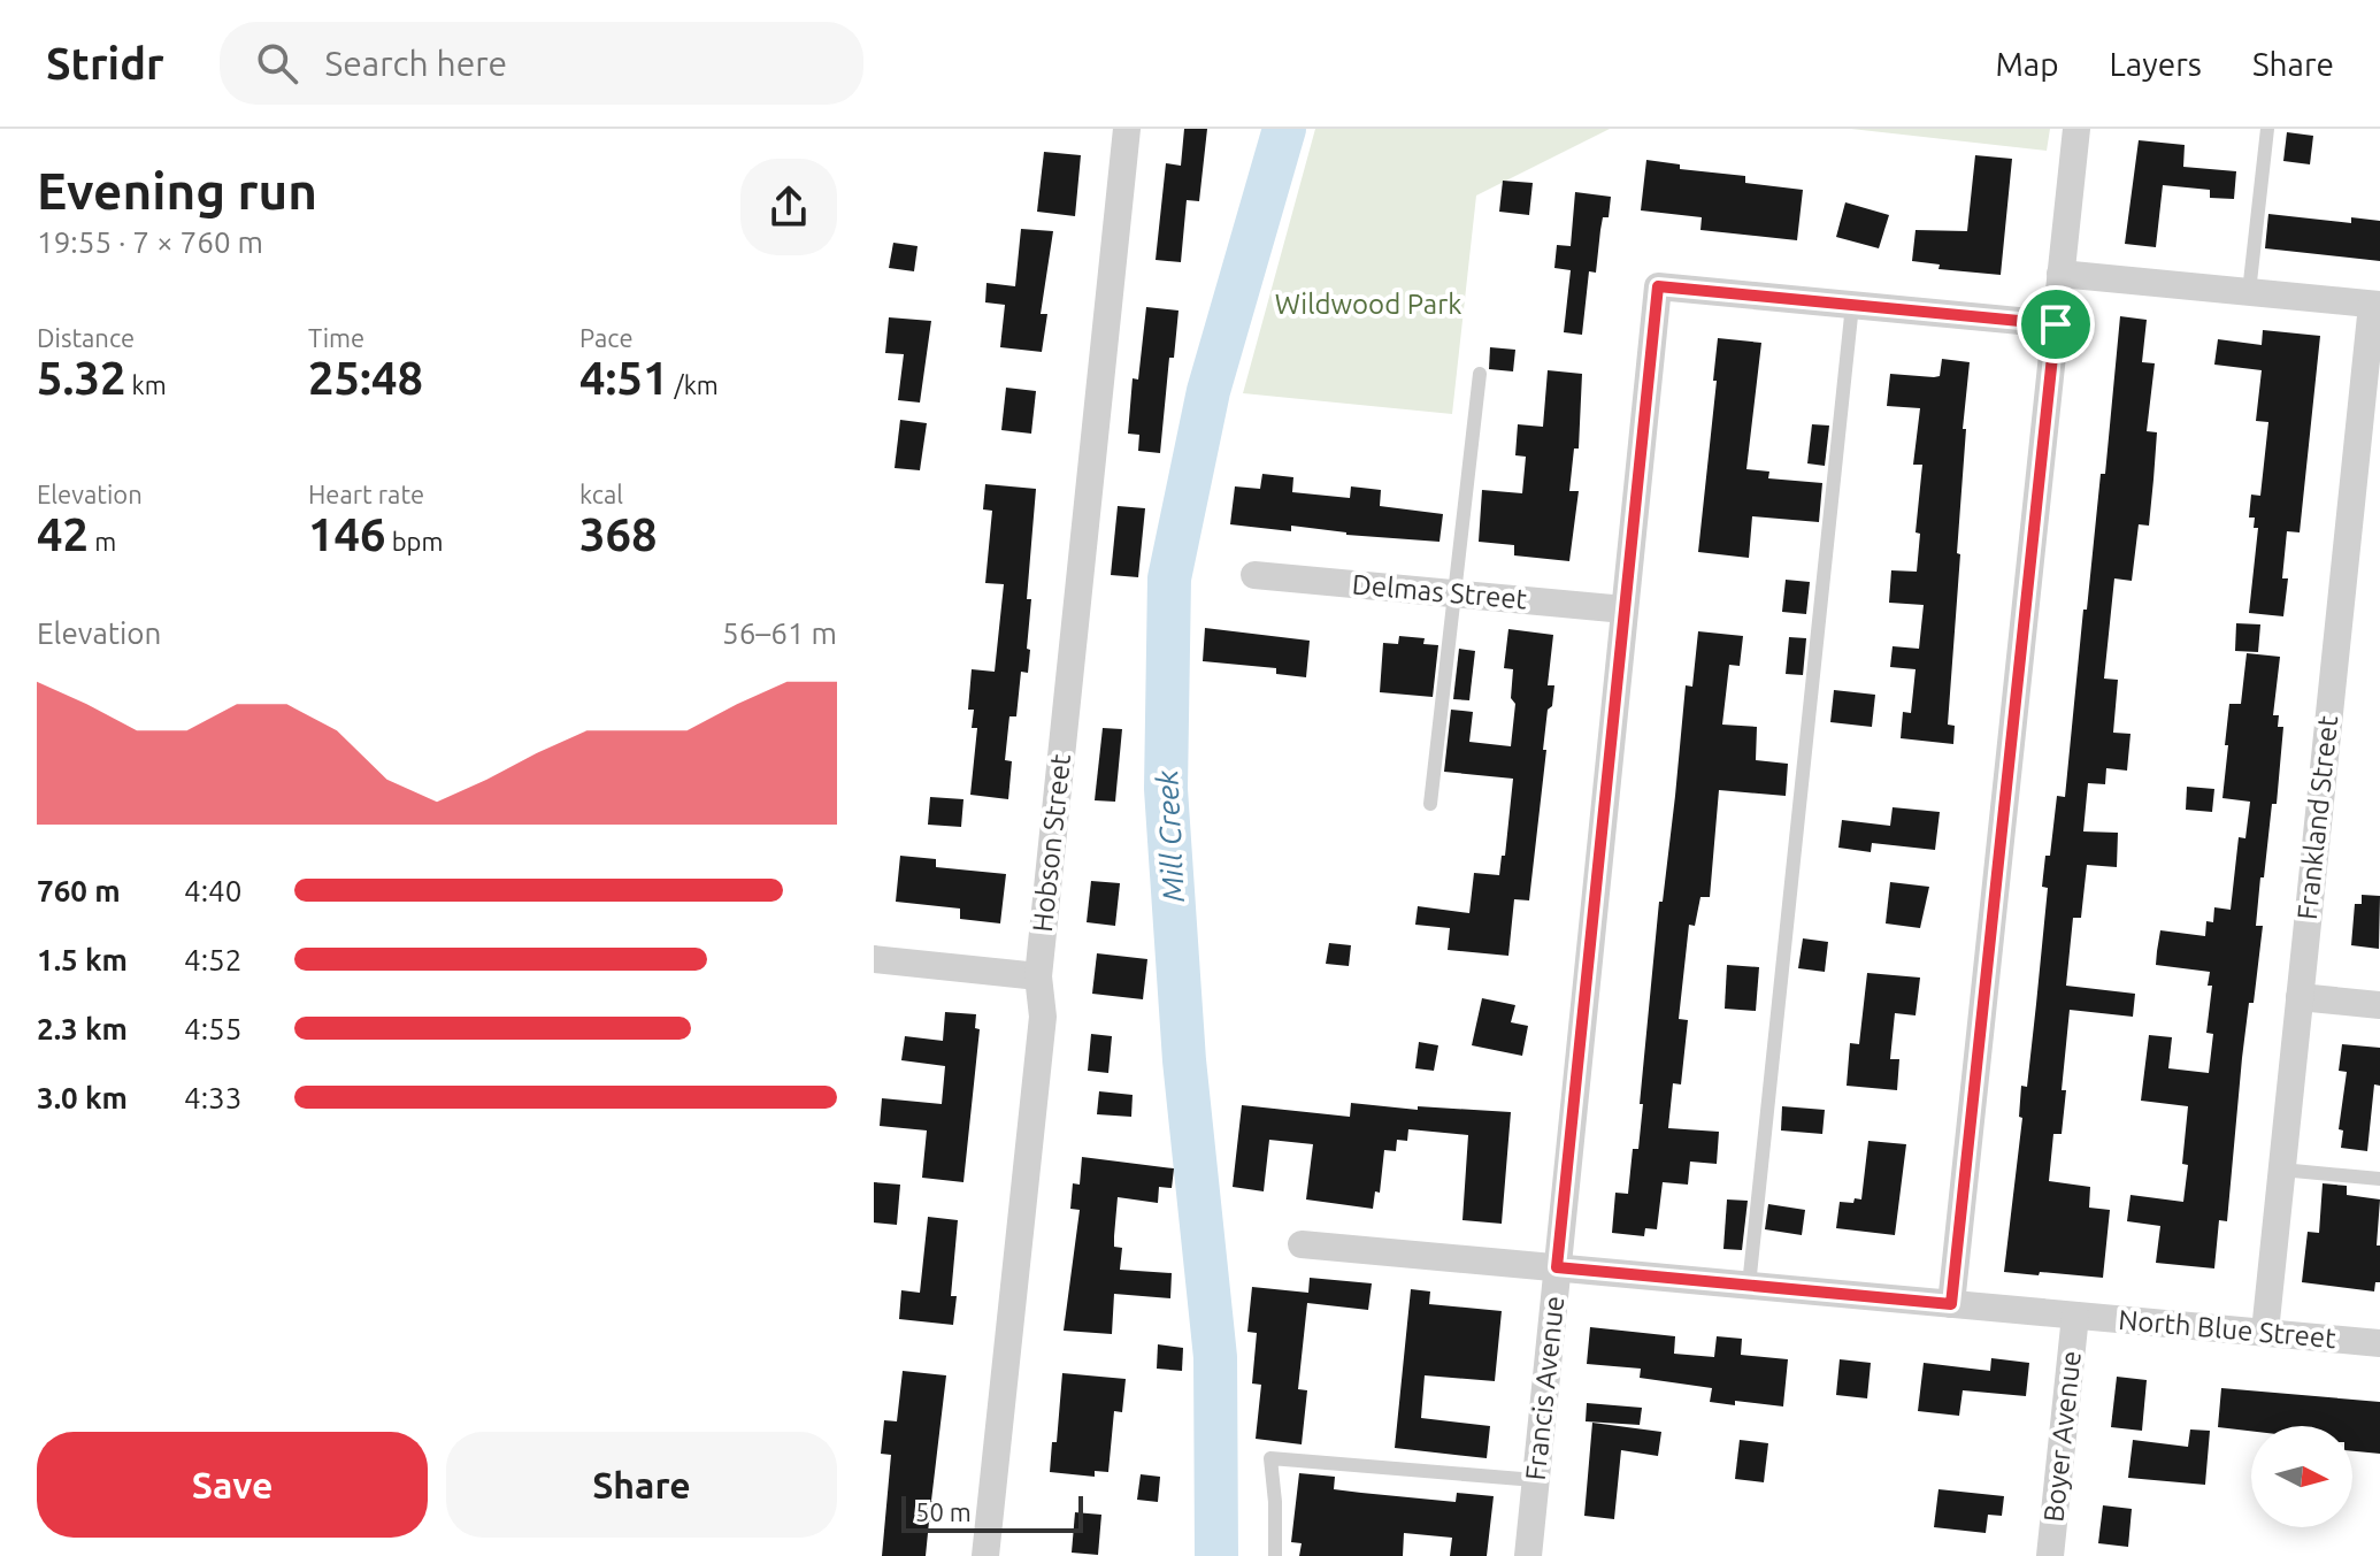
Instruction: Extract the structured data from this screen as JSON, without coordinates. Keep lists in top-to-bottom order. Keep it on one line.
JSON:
{"streets":{"street":["Delmas Street","Frankland Street","Hobson Street","North Blue Street","Francis Avenue","Boyer Avenue"]},"crossings":[["Delmas Street","Francis Avenue"],["Frankland Street","North Blue Street"],["North Blue Street","Francis Avenue"],["North Blue Street","Boyer Avenue"]],"water":["Mill Creek"],"parks":["Wildwood Park"],"scale_bar":"50 m","north":"right","page":{"header":"Stridr","search":"Search here","nav":["Map","Layers","Share"],"heading":["Evening run","19:55 · 7 × 760 m"],"stats":[["Distance","5.32 km"],["Time","25:48"],["Pace","4:51 /km"],["Elevation","42 m"],["Heart rate","146 bpm"],["kcal","368"]],"chart":["Elevation","56–61 m"],"list":[{"name":"760 m","note":"4:40"},{"name":"1.5 km","note":"4:52"},{"name":"2.3 km","note":"4:55"},{"name":"3.0 km","note":"4:33"}],"buttons":["Save","Share"],"scale":"50 m"}}
